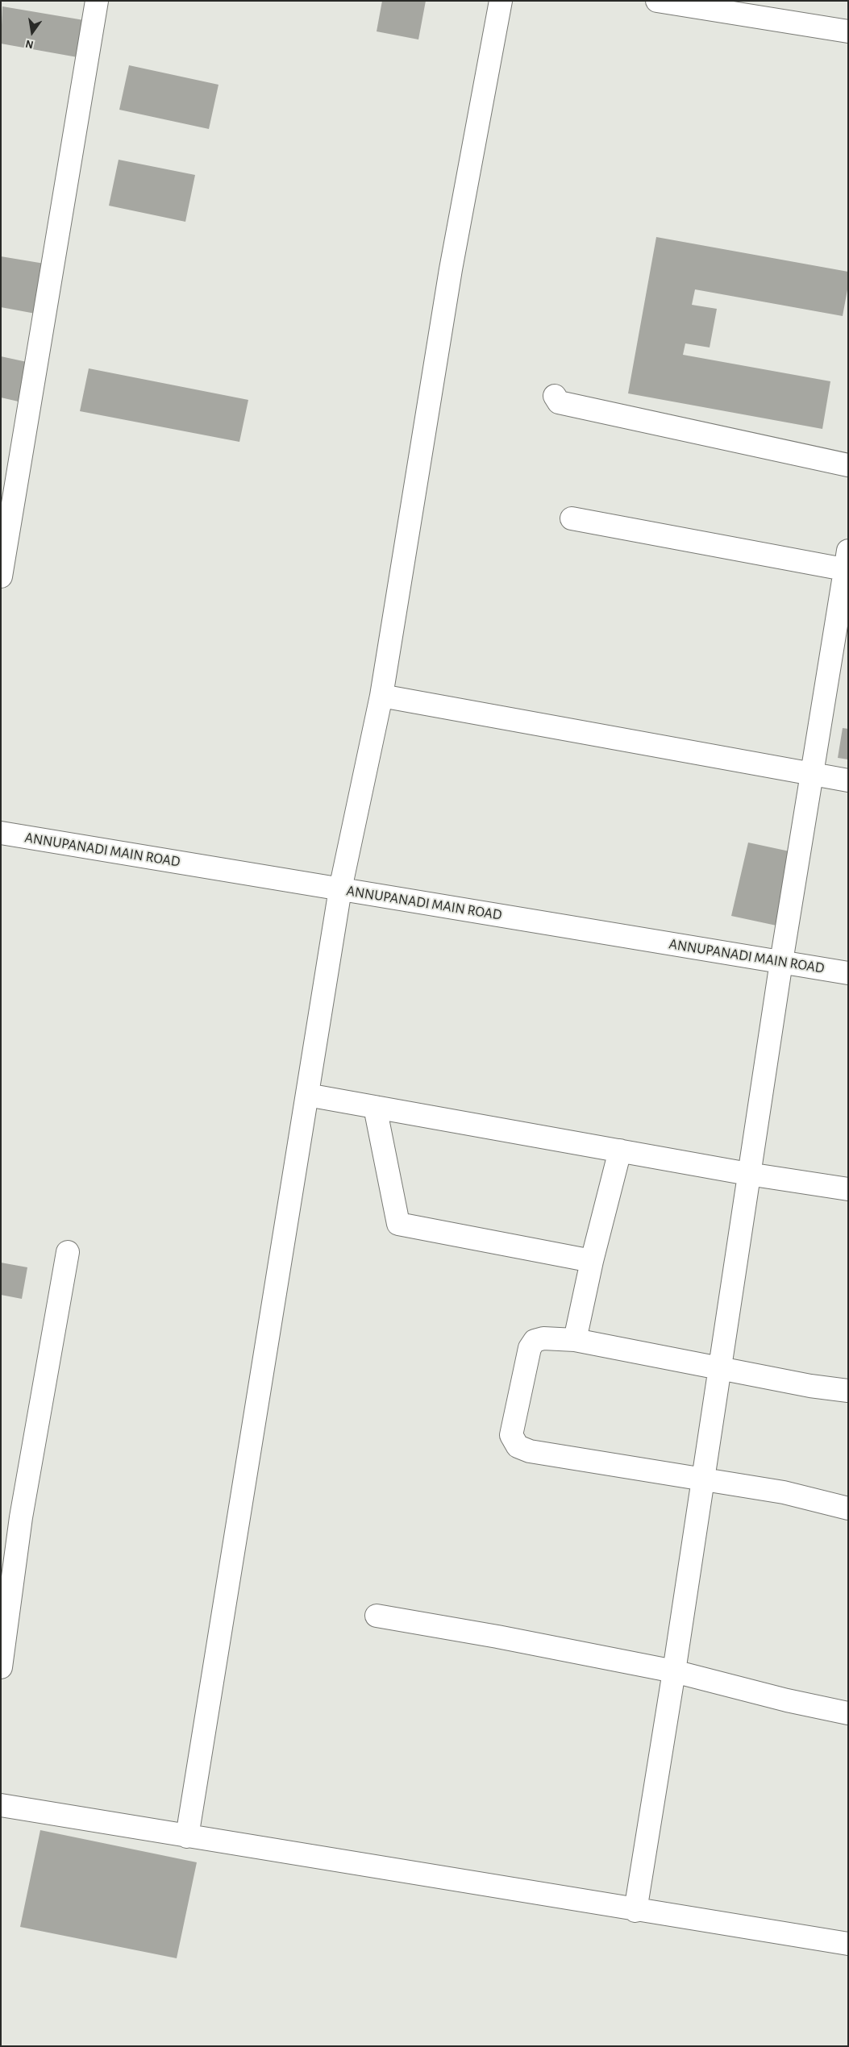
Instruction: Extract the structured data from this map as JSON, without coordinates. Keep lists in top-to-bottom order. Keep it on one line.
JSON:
{"streets":{"street":["ANNUPANADI MAIN ROAD"]},"north":"bottom"}
